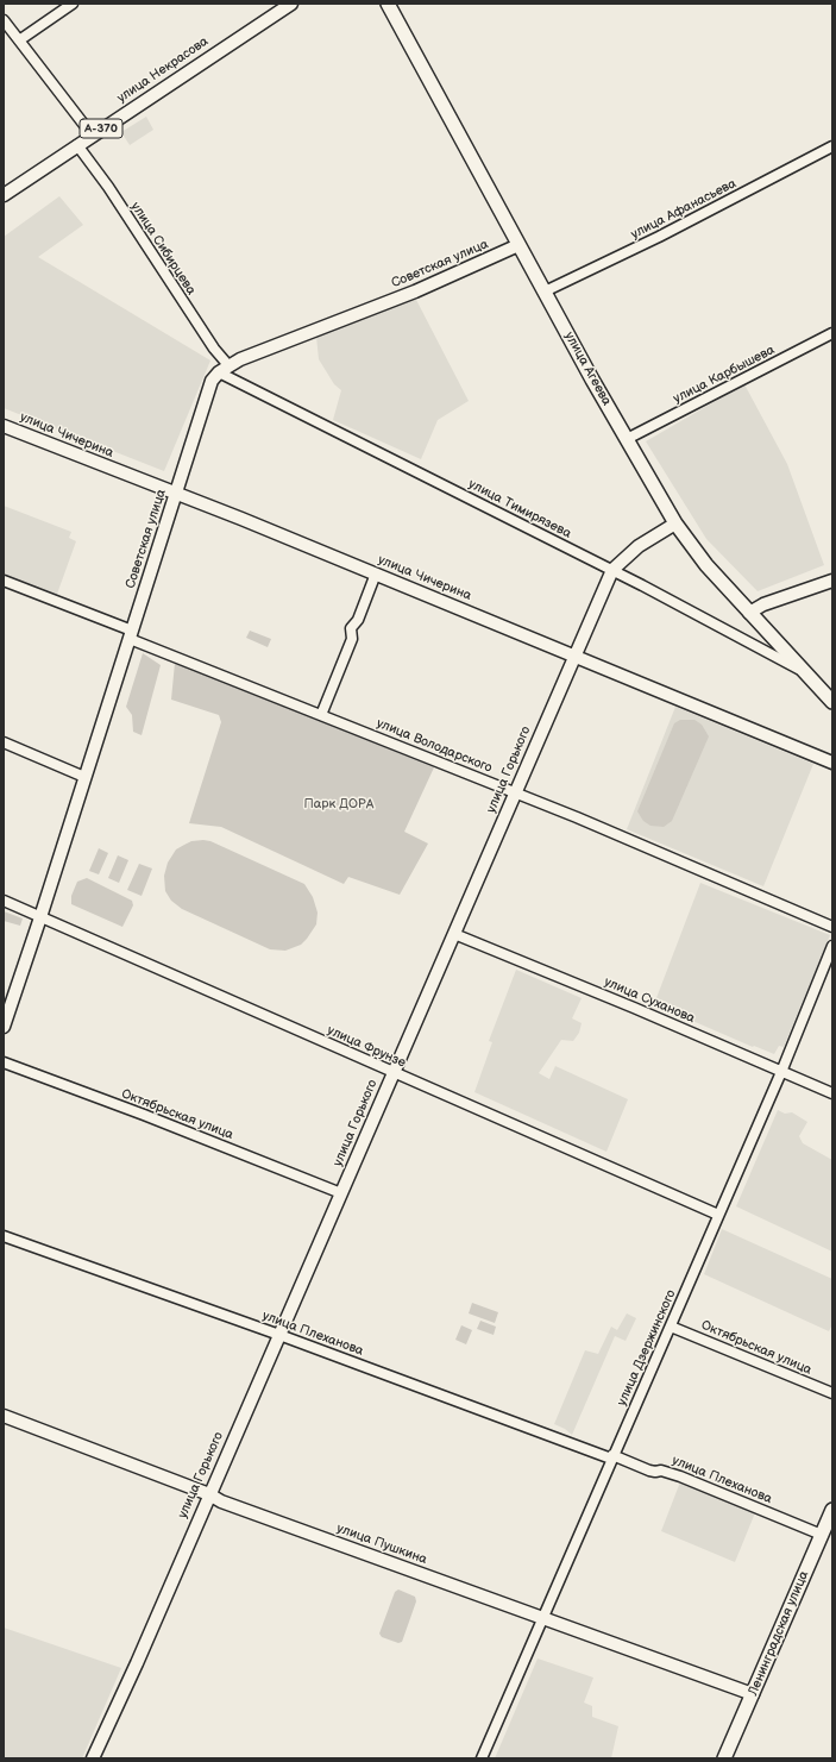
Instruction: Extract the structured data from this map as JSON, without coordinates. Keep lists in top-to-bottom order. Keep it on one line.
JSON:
{"streets":{"highway":["улица Агеева","Ленинградская улица"],"main road":["улица Некрасова","А-370","Советская улица","улица Чичерина","улица Горького","улица Пушкина"],"street":["улица Афанасьева","улица Сибирцева","улица Карбышева","улица Тимирязева","улица Володарского","улица Суханова","улица Фрунзе","Октябрьская улица","улица Плеханова","улица Дзержинского"]},"crossings":[["улица Некрасова","улица Сибирцева"],["улица Афанасьева","улица Агеева"],["улица Сибирцева","Советская улица"],["улица Сибирцева","улица Тимирязева"],["Советская улица","улица Агеева"],["Советская улица","улица Чичерина"],["Советская улица","улица Тимирязева"],["Советская улица","улица Володарского"],["Советская улица","улица Фрунзе"],["улица Агеева","улица Карбышева"],["улица Агеева","улица Тимирязева"],["улица Агеева","улица Горького"],["улица Чичерина","улица Горького"],["улица Тимирязева","улица Горького"],["улица Володарского","улица Горького"],["улица Горького","улица Суханова"],["улица Горького","улица Фрунзе"],["улица Горького","Октябрьская улица"],["улица Горького","улица Плеханова"],["улица Горького","улица Пушкина"],["улица Суханова","улица Дзержинского"],["улица Фрунзе","улица Дзержинского"],["Октябрьская улица","улица Дзержинского"],["улица Плеханова","улица Дзержинского"],["улица Плеханова","Ленинградская улица"],["улица Дзержинского","улица Пушкина"],["улица Пушкина","Ленинградская улица"]],"parks":["Парк ДОРА"]}
